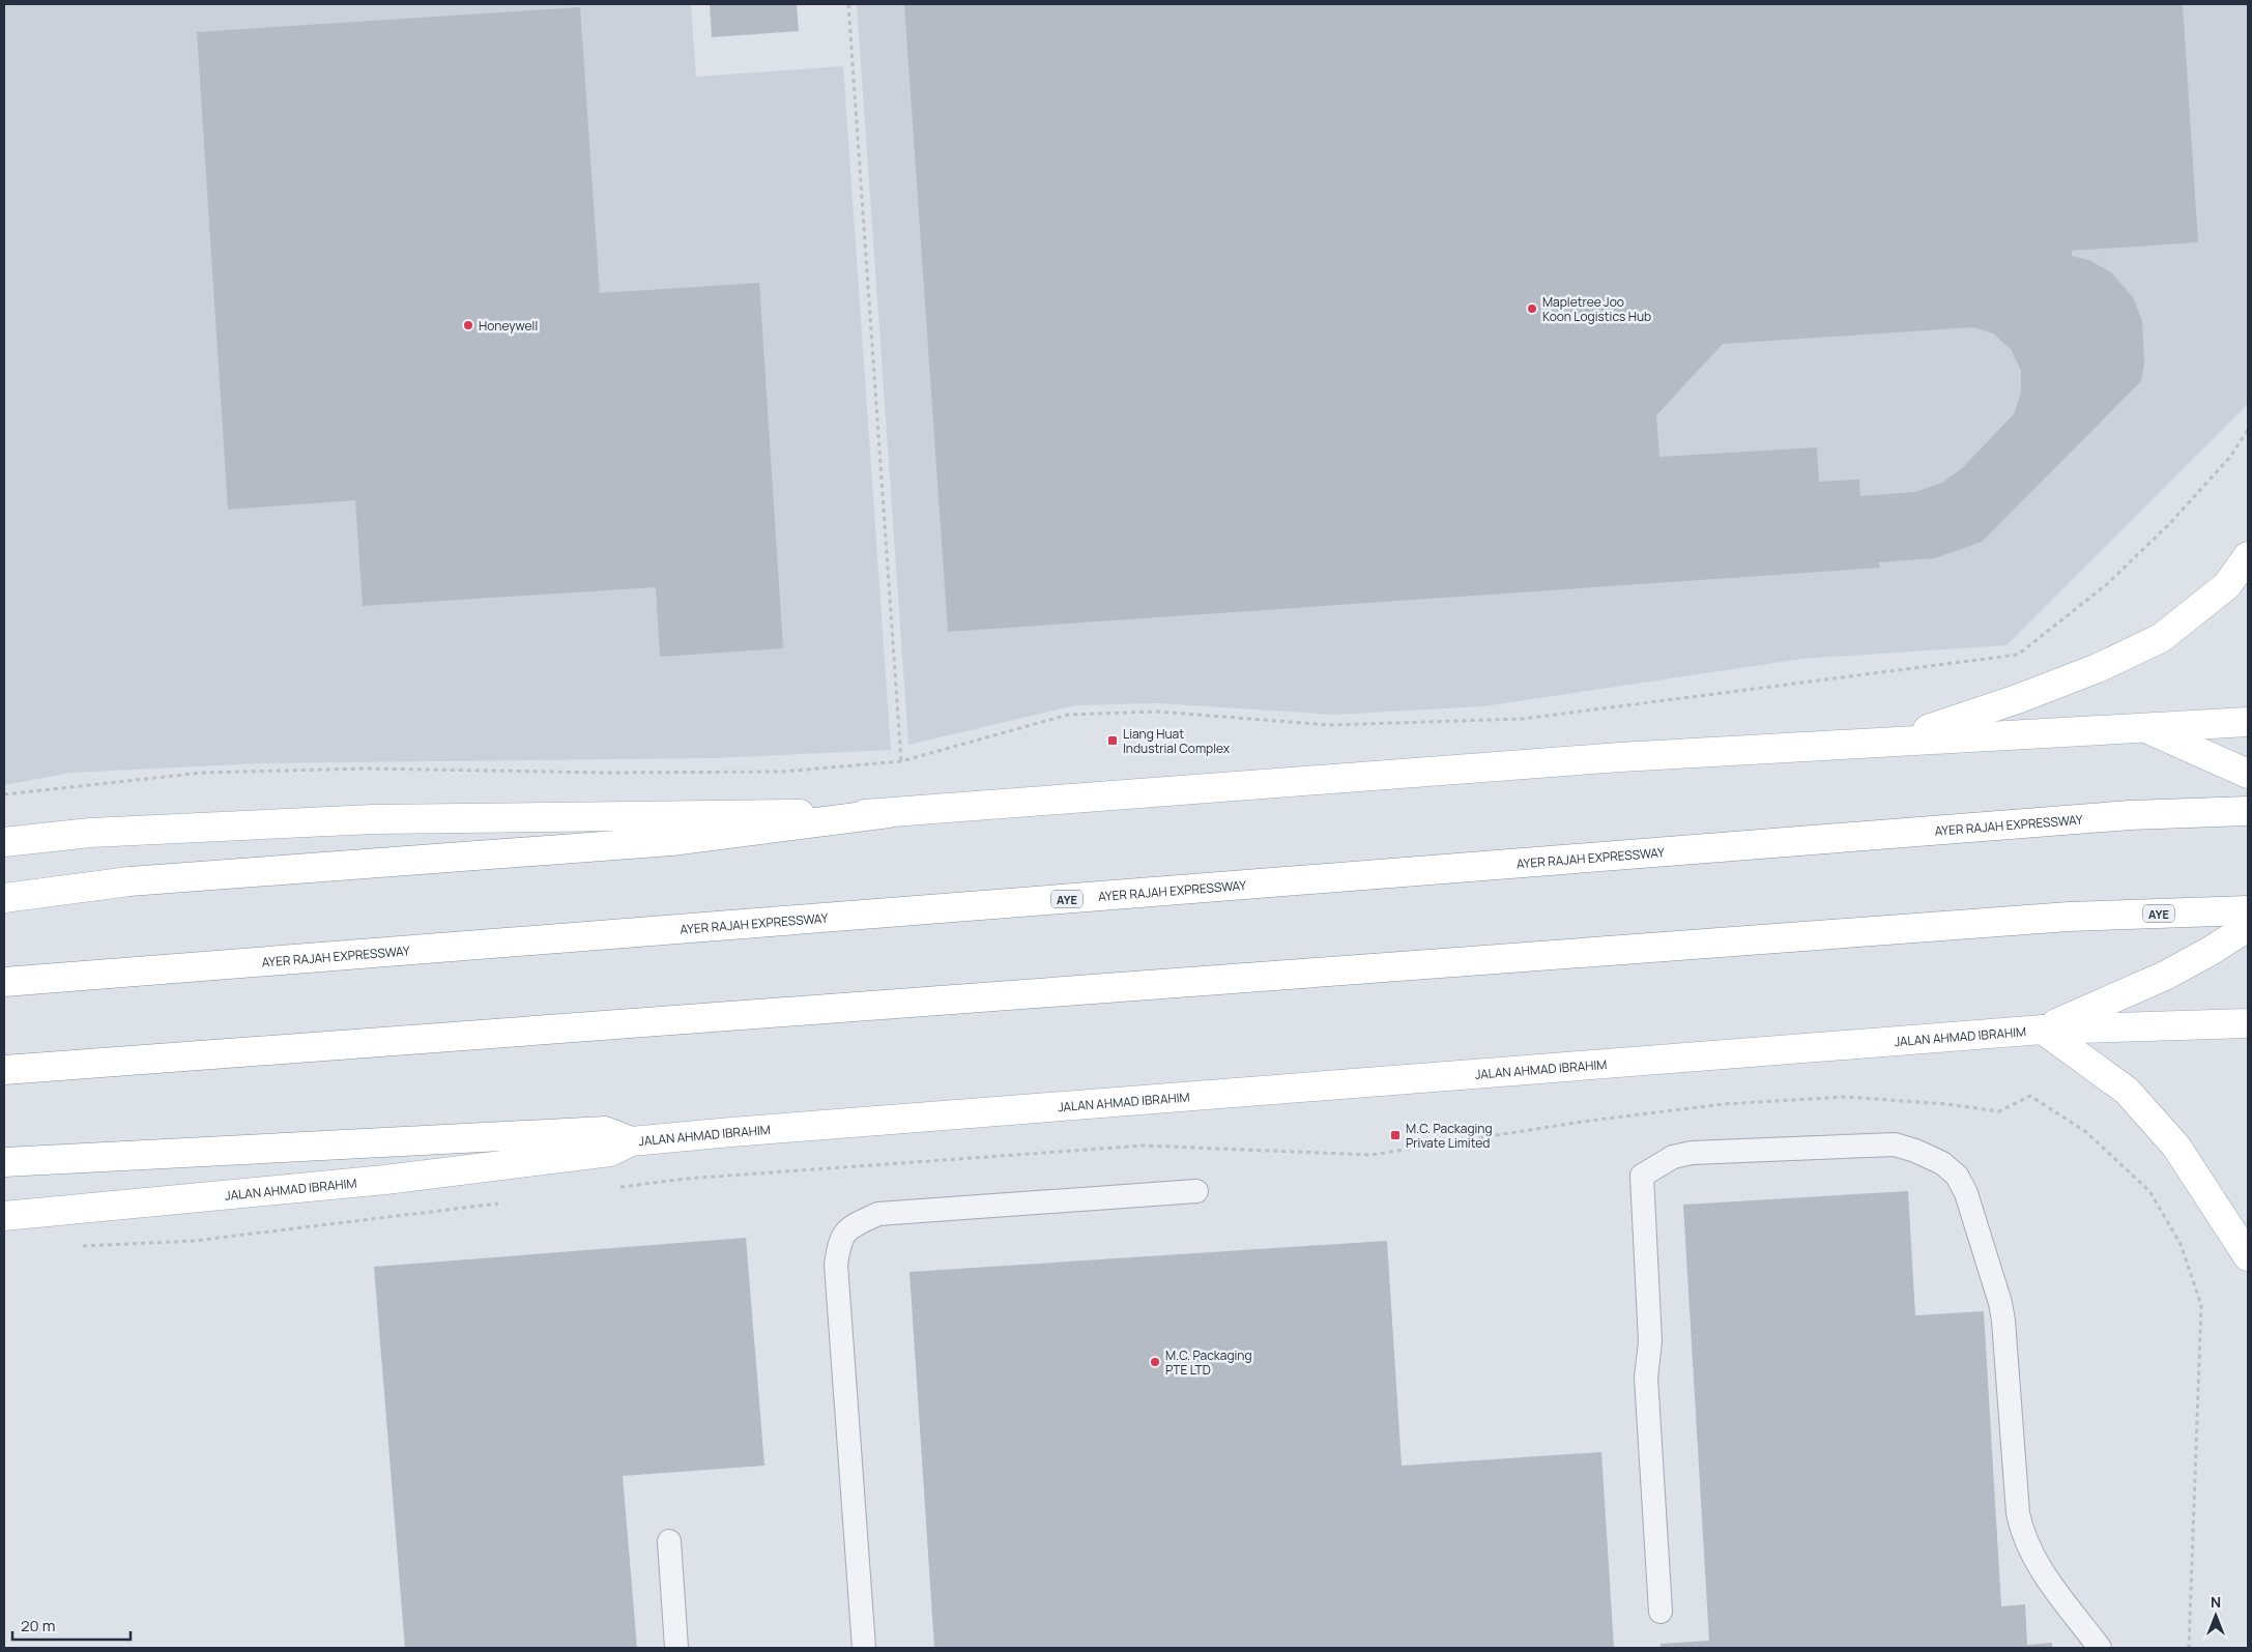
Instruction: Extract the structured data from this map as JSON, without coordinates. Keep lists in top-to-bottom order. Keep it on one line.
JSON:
{"streets":{"main road":["AYER RAJAH EXPRESSWAY","AYE","JALAN AHMAD IBRAHIM"]},"places":{"other":["Mapletree Joo Koon Logistics Hub","Honeywell","M.C. Packaging PTE LTD"],"transit":["Liang Huat Industrial Complex","M.C. Packaging Private Limited"]},"scale_bar":"20 m","north":"top"}
